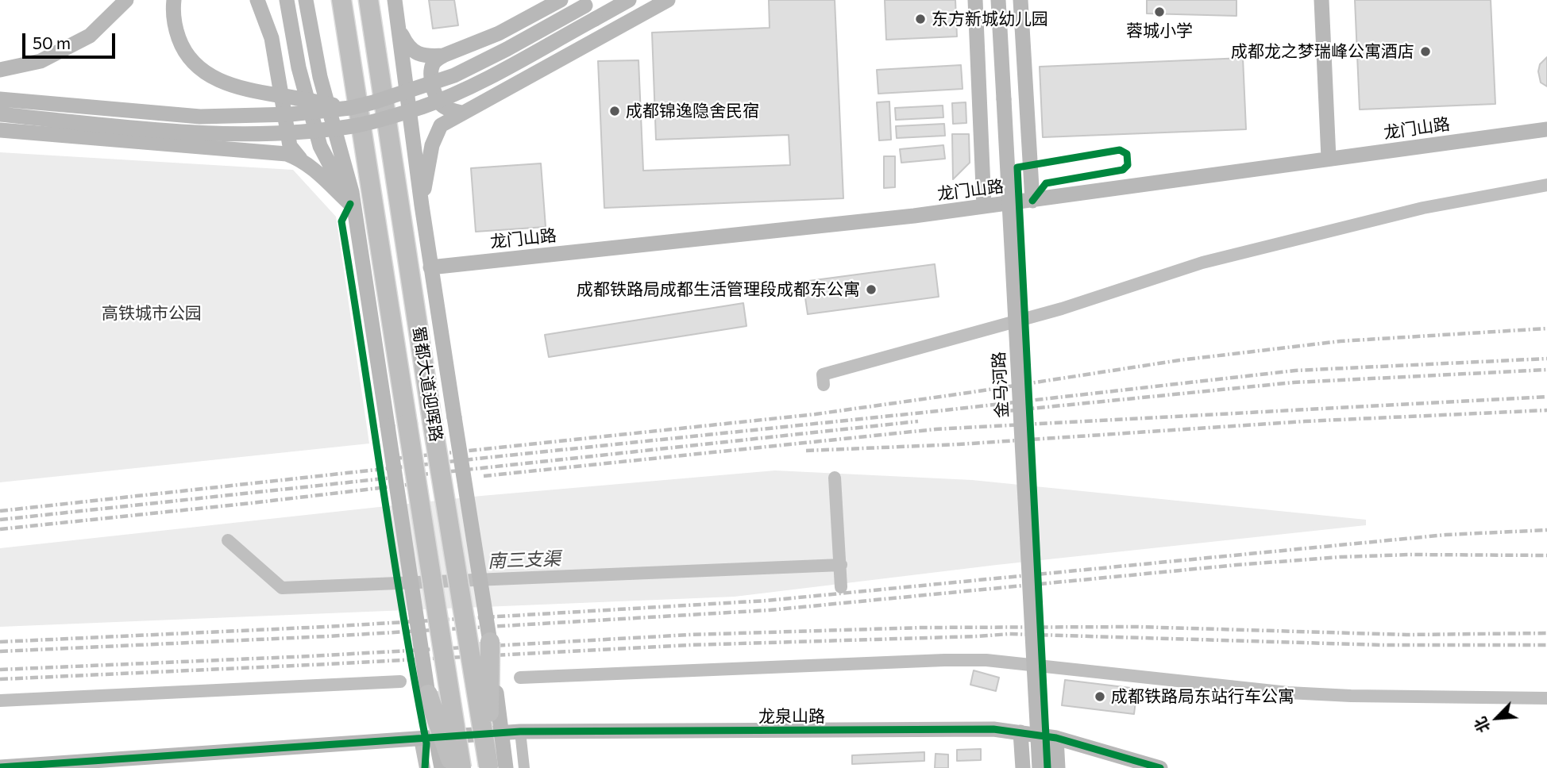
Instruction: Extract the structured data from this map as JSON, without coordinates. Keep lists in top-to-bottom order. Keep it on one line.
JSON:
{"streets":{"highway":["蜀都大道迎晖路"],"street":["龙门山路","金马河路","龙泉山路"]},"crossings":[["龙门山路","蜀都大道迎晖路"]],"water":["南三支渠"],"parks":["高铁城市公园"],"places":["蓉城小学","东方新城幼儿园","成都龙之梦瑞峰公寓酒店","成都锦逸隐舍民宿","成都铁路局成都生活管理段成都东公寓","成都铁路局东站行车公寓"],"scale_bar":"50 m","north":"bottom left"}
